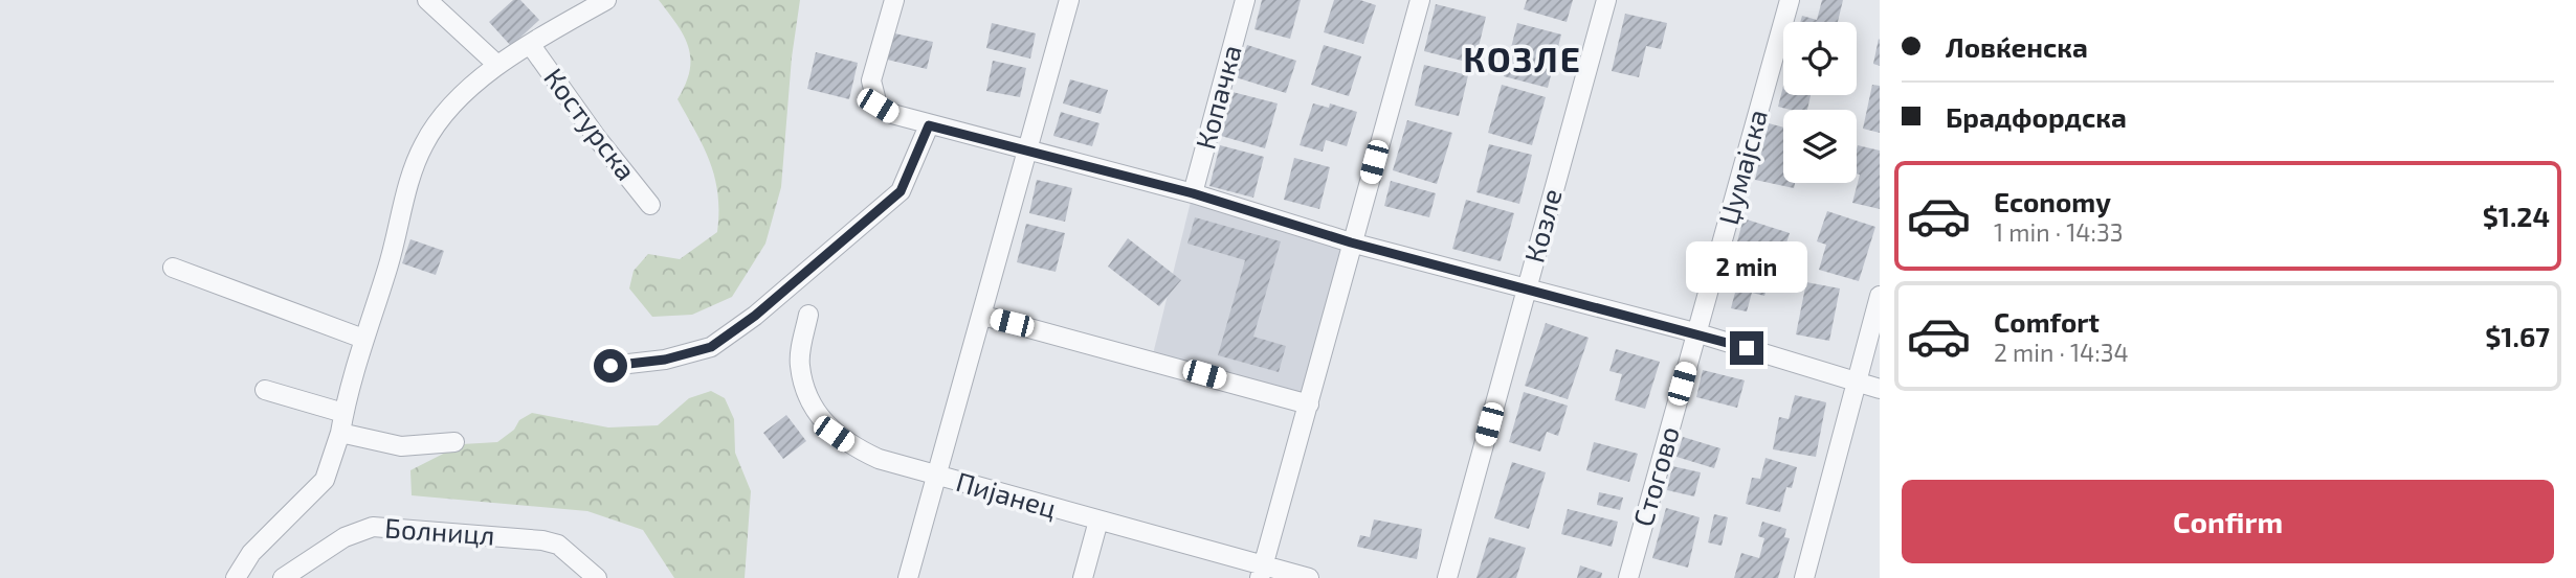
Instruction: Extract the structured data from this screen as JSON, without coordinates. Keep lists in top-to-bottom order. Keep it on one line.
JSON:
{"streets":{"street":["Копачка","Костурска","Џумајска","Козле","Стогово","Пијанец","Болницл"]},"crossings":[["Џумајска","Стогово"]],"districts":["КОЗЛЕ"],"page":{"banner":["Ловќенска","Брадфордска"],"list":[{"name":"Economy","note":"1 min · 14:33","value":"$1.24"},{"name":"Comfort","note":"2 min · 14:34","value":"$1.67"}],"bubble":"2 min","buttons":"Confirm"}}
